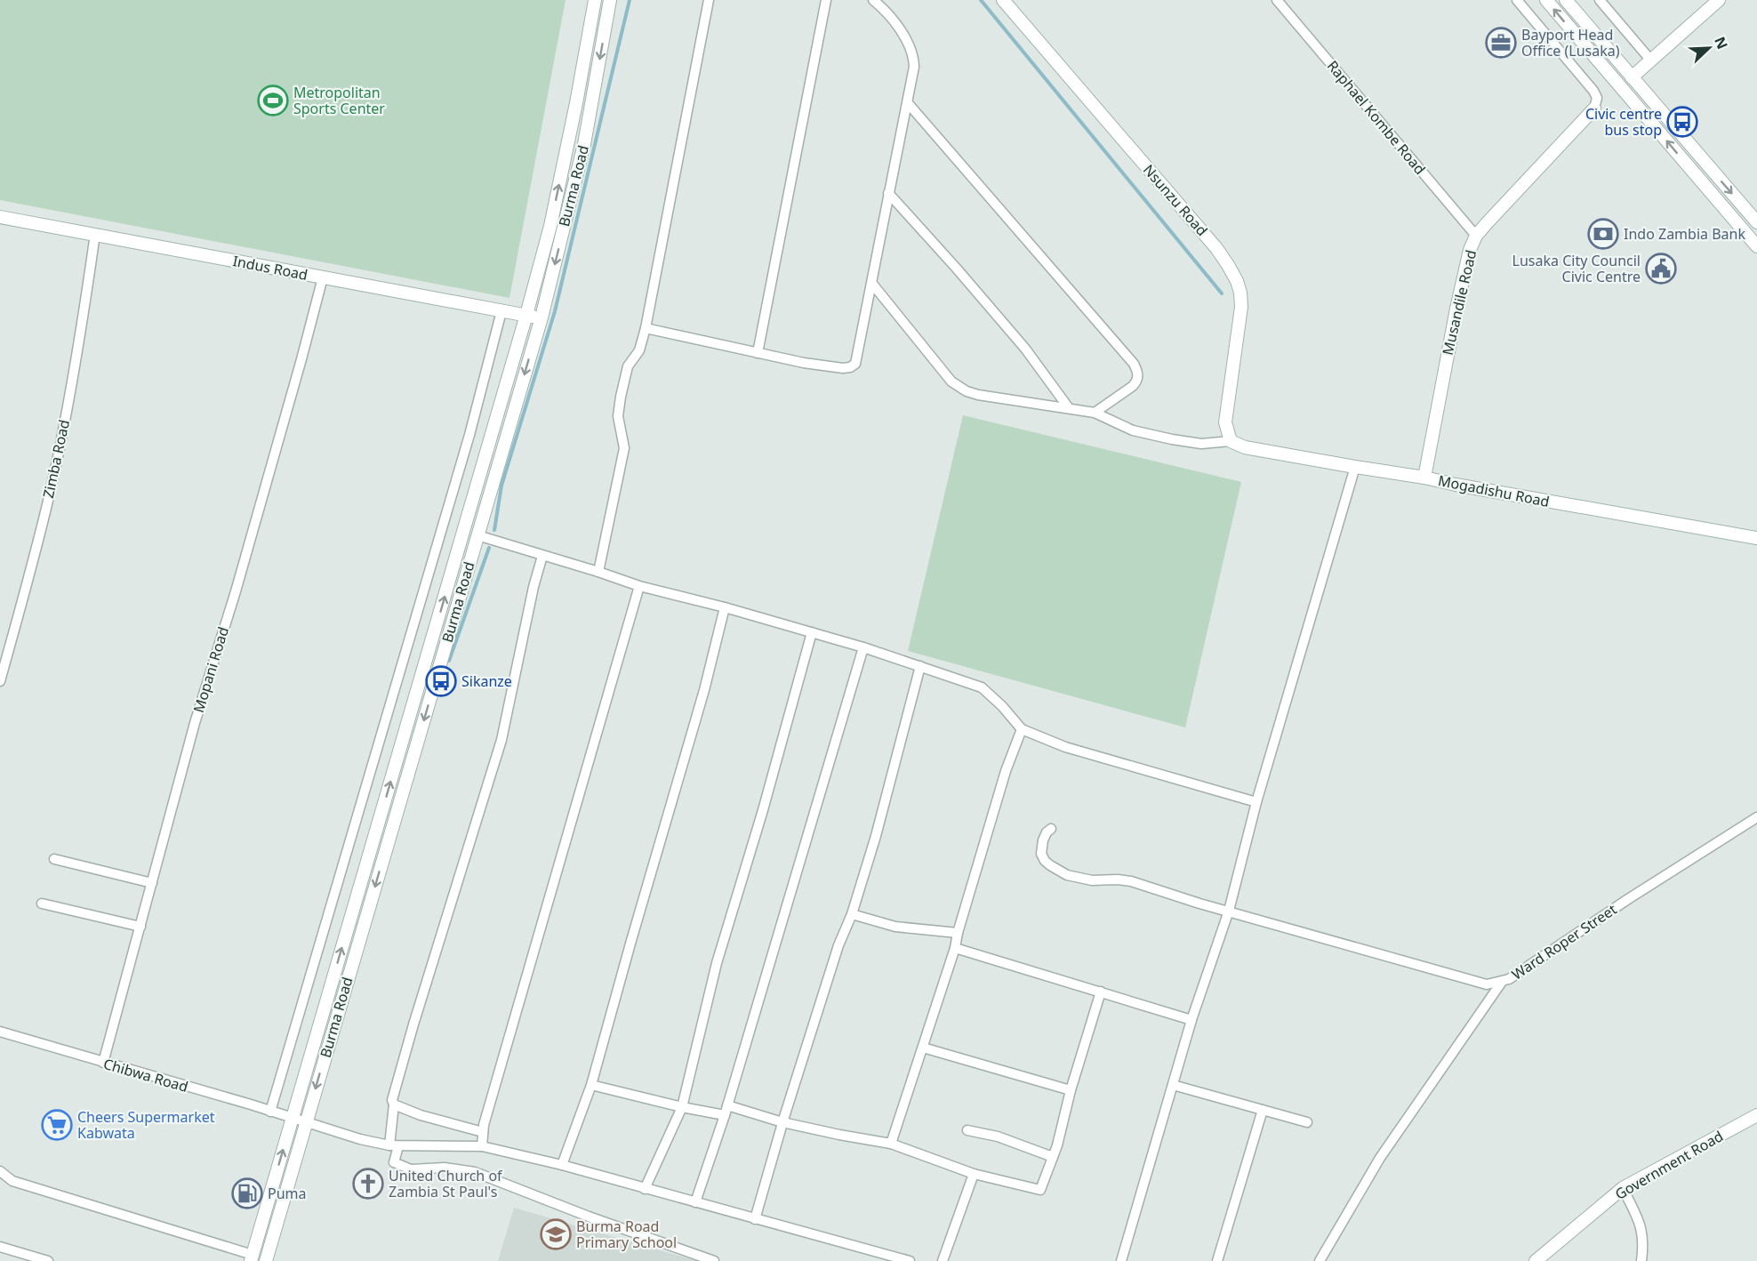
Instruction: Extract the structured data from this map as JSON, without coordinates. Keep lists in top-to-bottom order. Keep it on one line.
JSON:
{"streets":{"main road":["Burma Road","Nsunzu Road","Indus Road","Musandile Road","Mogadishu Road","Government Road"],"street":["Raphael Kombe Road","Zimba Road","Mopani Road","Ward Roper Street","Chibwa Road"]},"crossings":[["Raphael Kombe Road","Musandile Road"],["Burma Road","Indus Road"],["Burma Road","Chibwa Road"],["Nsunzu Road","Mogadishu Road"],["Indus Road","Zimba Road"],["Indus Road","Mopani Road"],["Musandile Road","Mogadishu Road"],["Mopani Road","Chibwa Road"]],"places":{"office":["Bayport Head Office (Lusaka)"],"sports":["Metropolitan Sports Center"],"bus stop":["Civic centre bus stop","Sikanze"],"bank":["Indo Zambia Bank"],"public building":["Lusaka City Council Civic Centre"],"supermarket":["Cheers Supermarket Kabwata"],"church":["United Church of Zambia St Paul's"],"fuel station":["Puma"],"school or university":["Burma Road Primary School"]},"north":"top right"}
